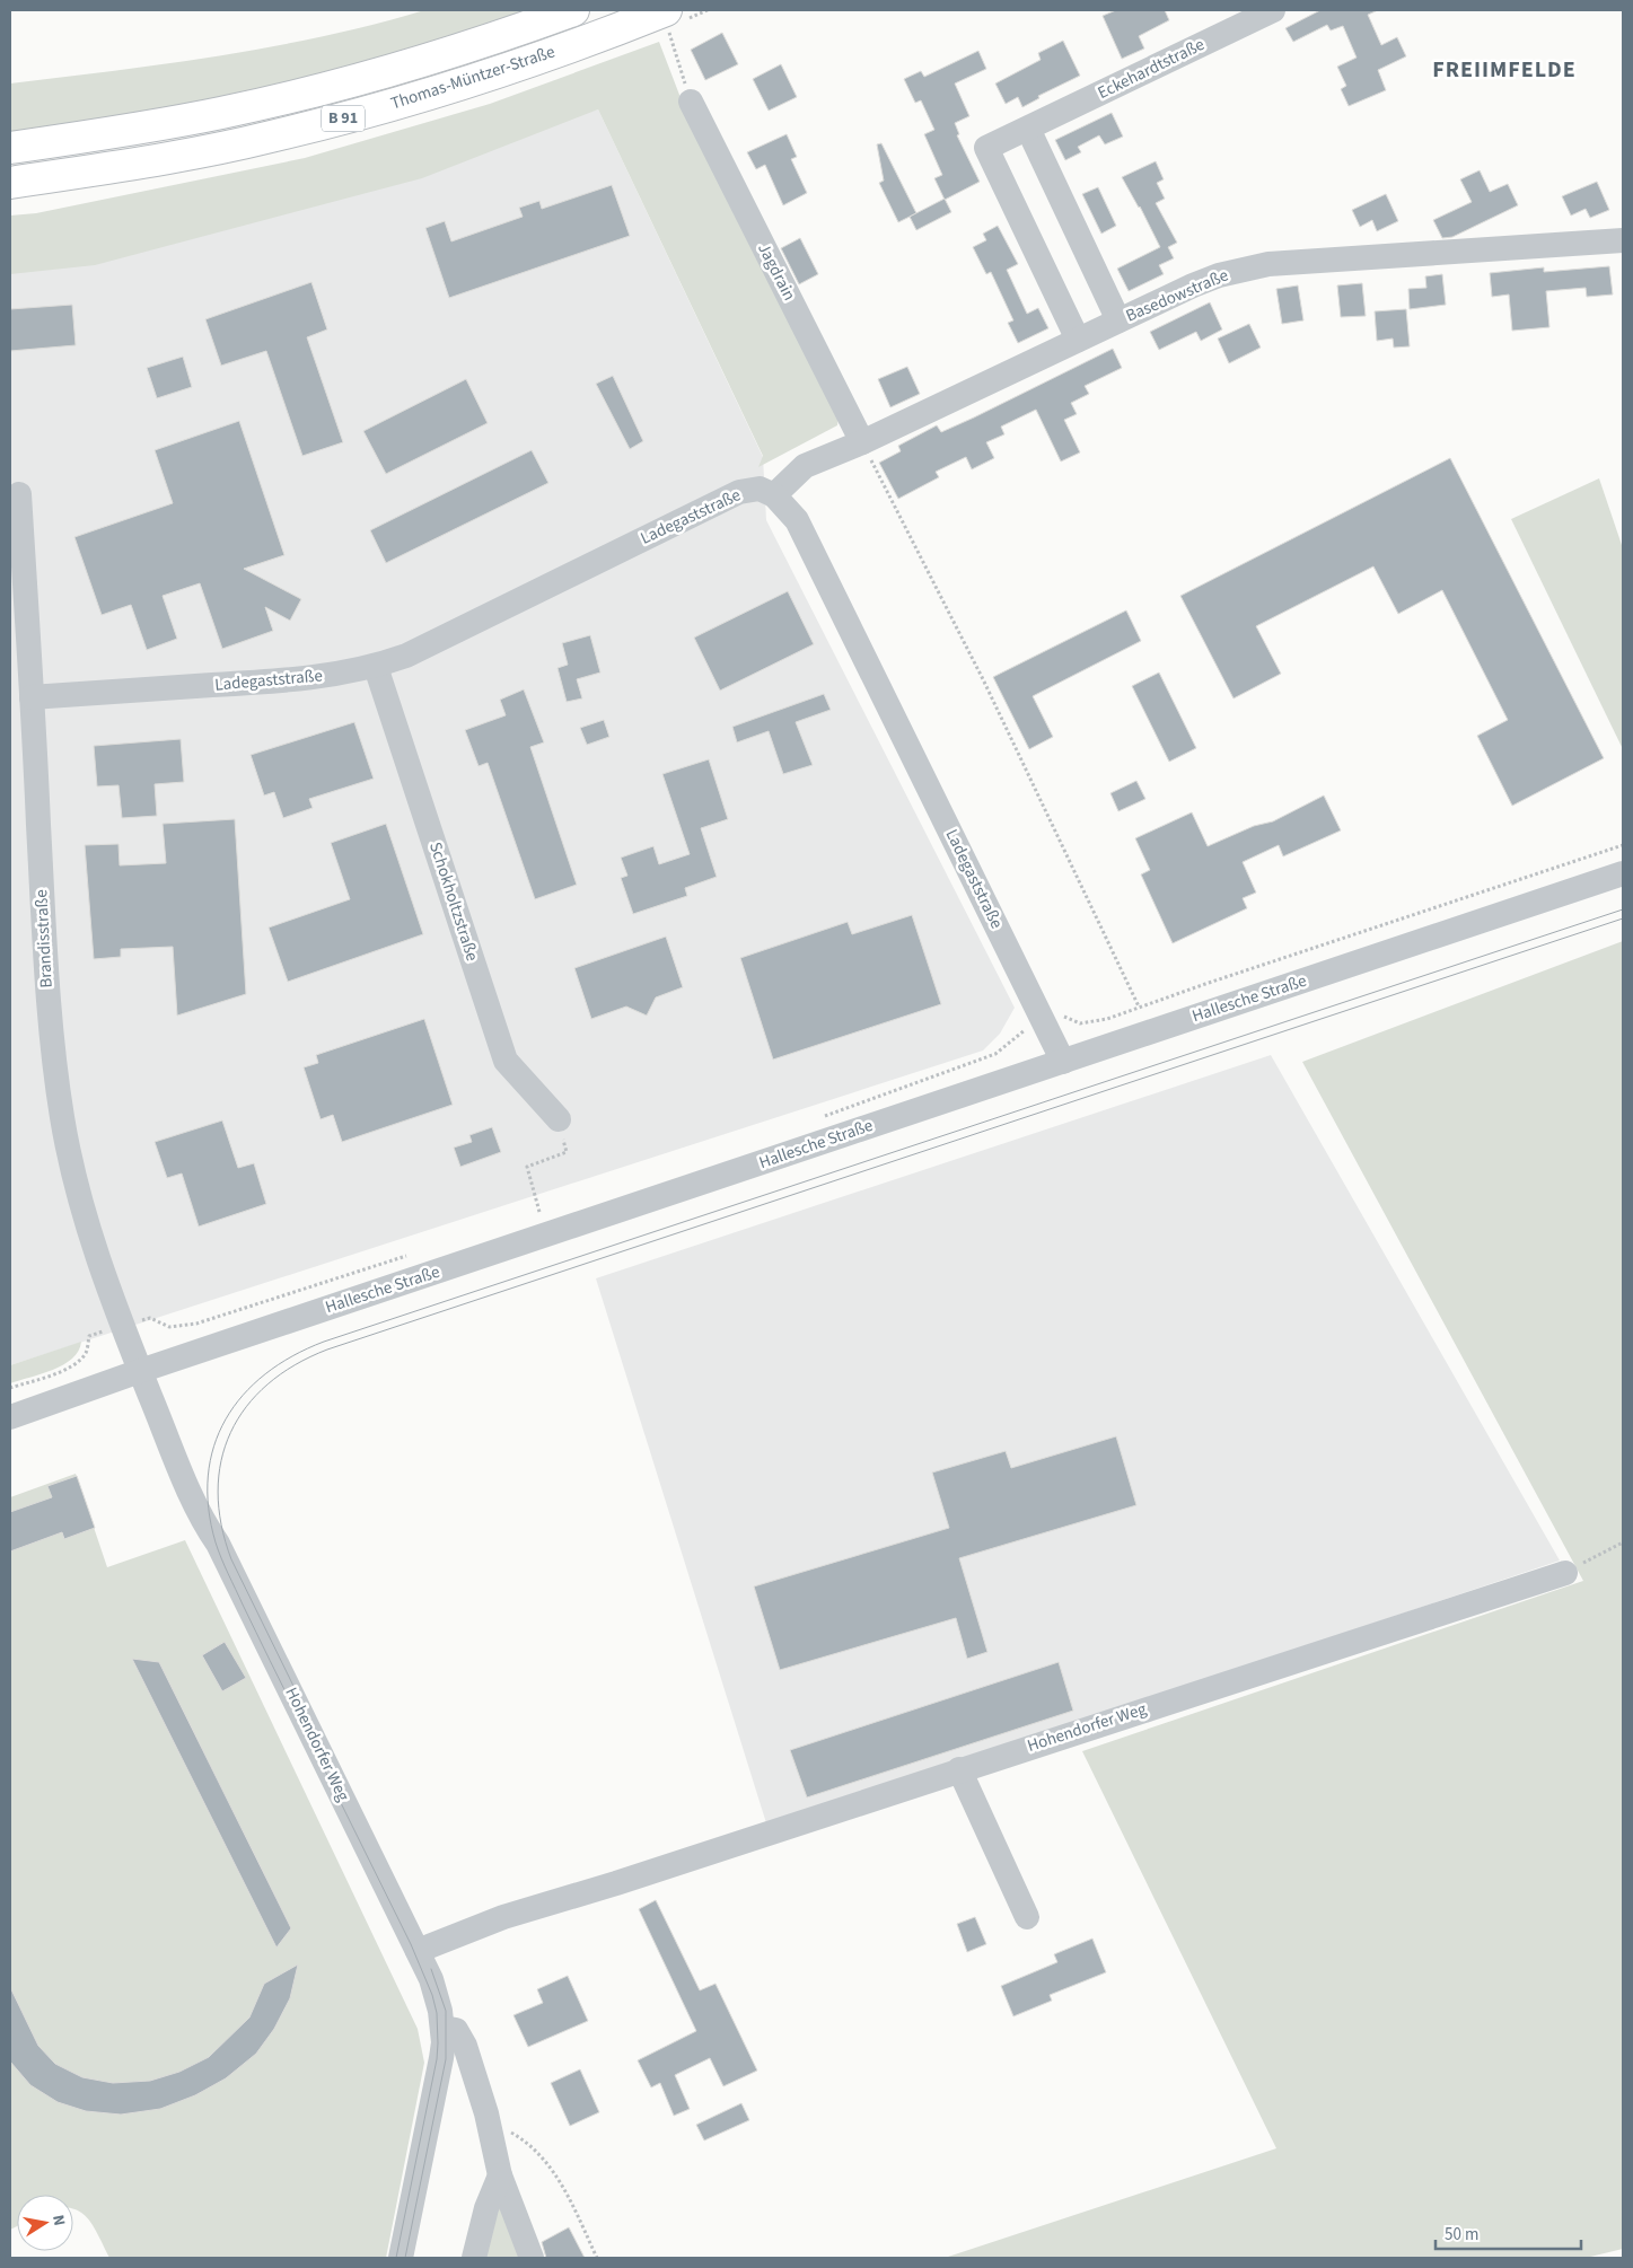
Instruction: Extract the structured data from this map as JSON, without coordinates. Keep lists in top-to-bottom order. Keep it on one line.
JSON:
{"streets":{"main road":["Thomas-Müntzer-Straße","B 91"],"street":["Eckehardtstraße","Jagdrain","Basedowstraße","Ladegaststraße","Schokholtzstraße","Brandisstraße","Hallesche Straße","Hohendorfer Weg"]},"crossings":[["Eckehardtstraße","Basedowstraße"],["Jagdrain","Basedowstraße"],["Basedowstraße","Ladegaststraße"],["Ladegaststraße","Schokholtzstraße"],["Ladegaststraße","Brandisstraße"],["Ladegaststraße","Hallesche Straße"],["Brandisstraße","Hallesche Straße"],["Brandisstraße","Hohendorfer Weg"],["Hallesche Straße","Hohendorfer Weg"]],"districts":["FREIIMFELDE"],"scale_bar":"50 m","north":"right"}
